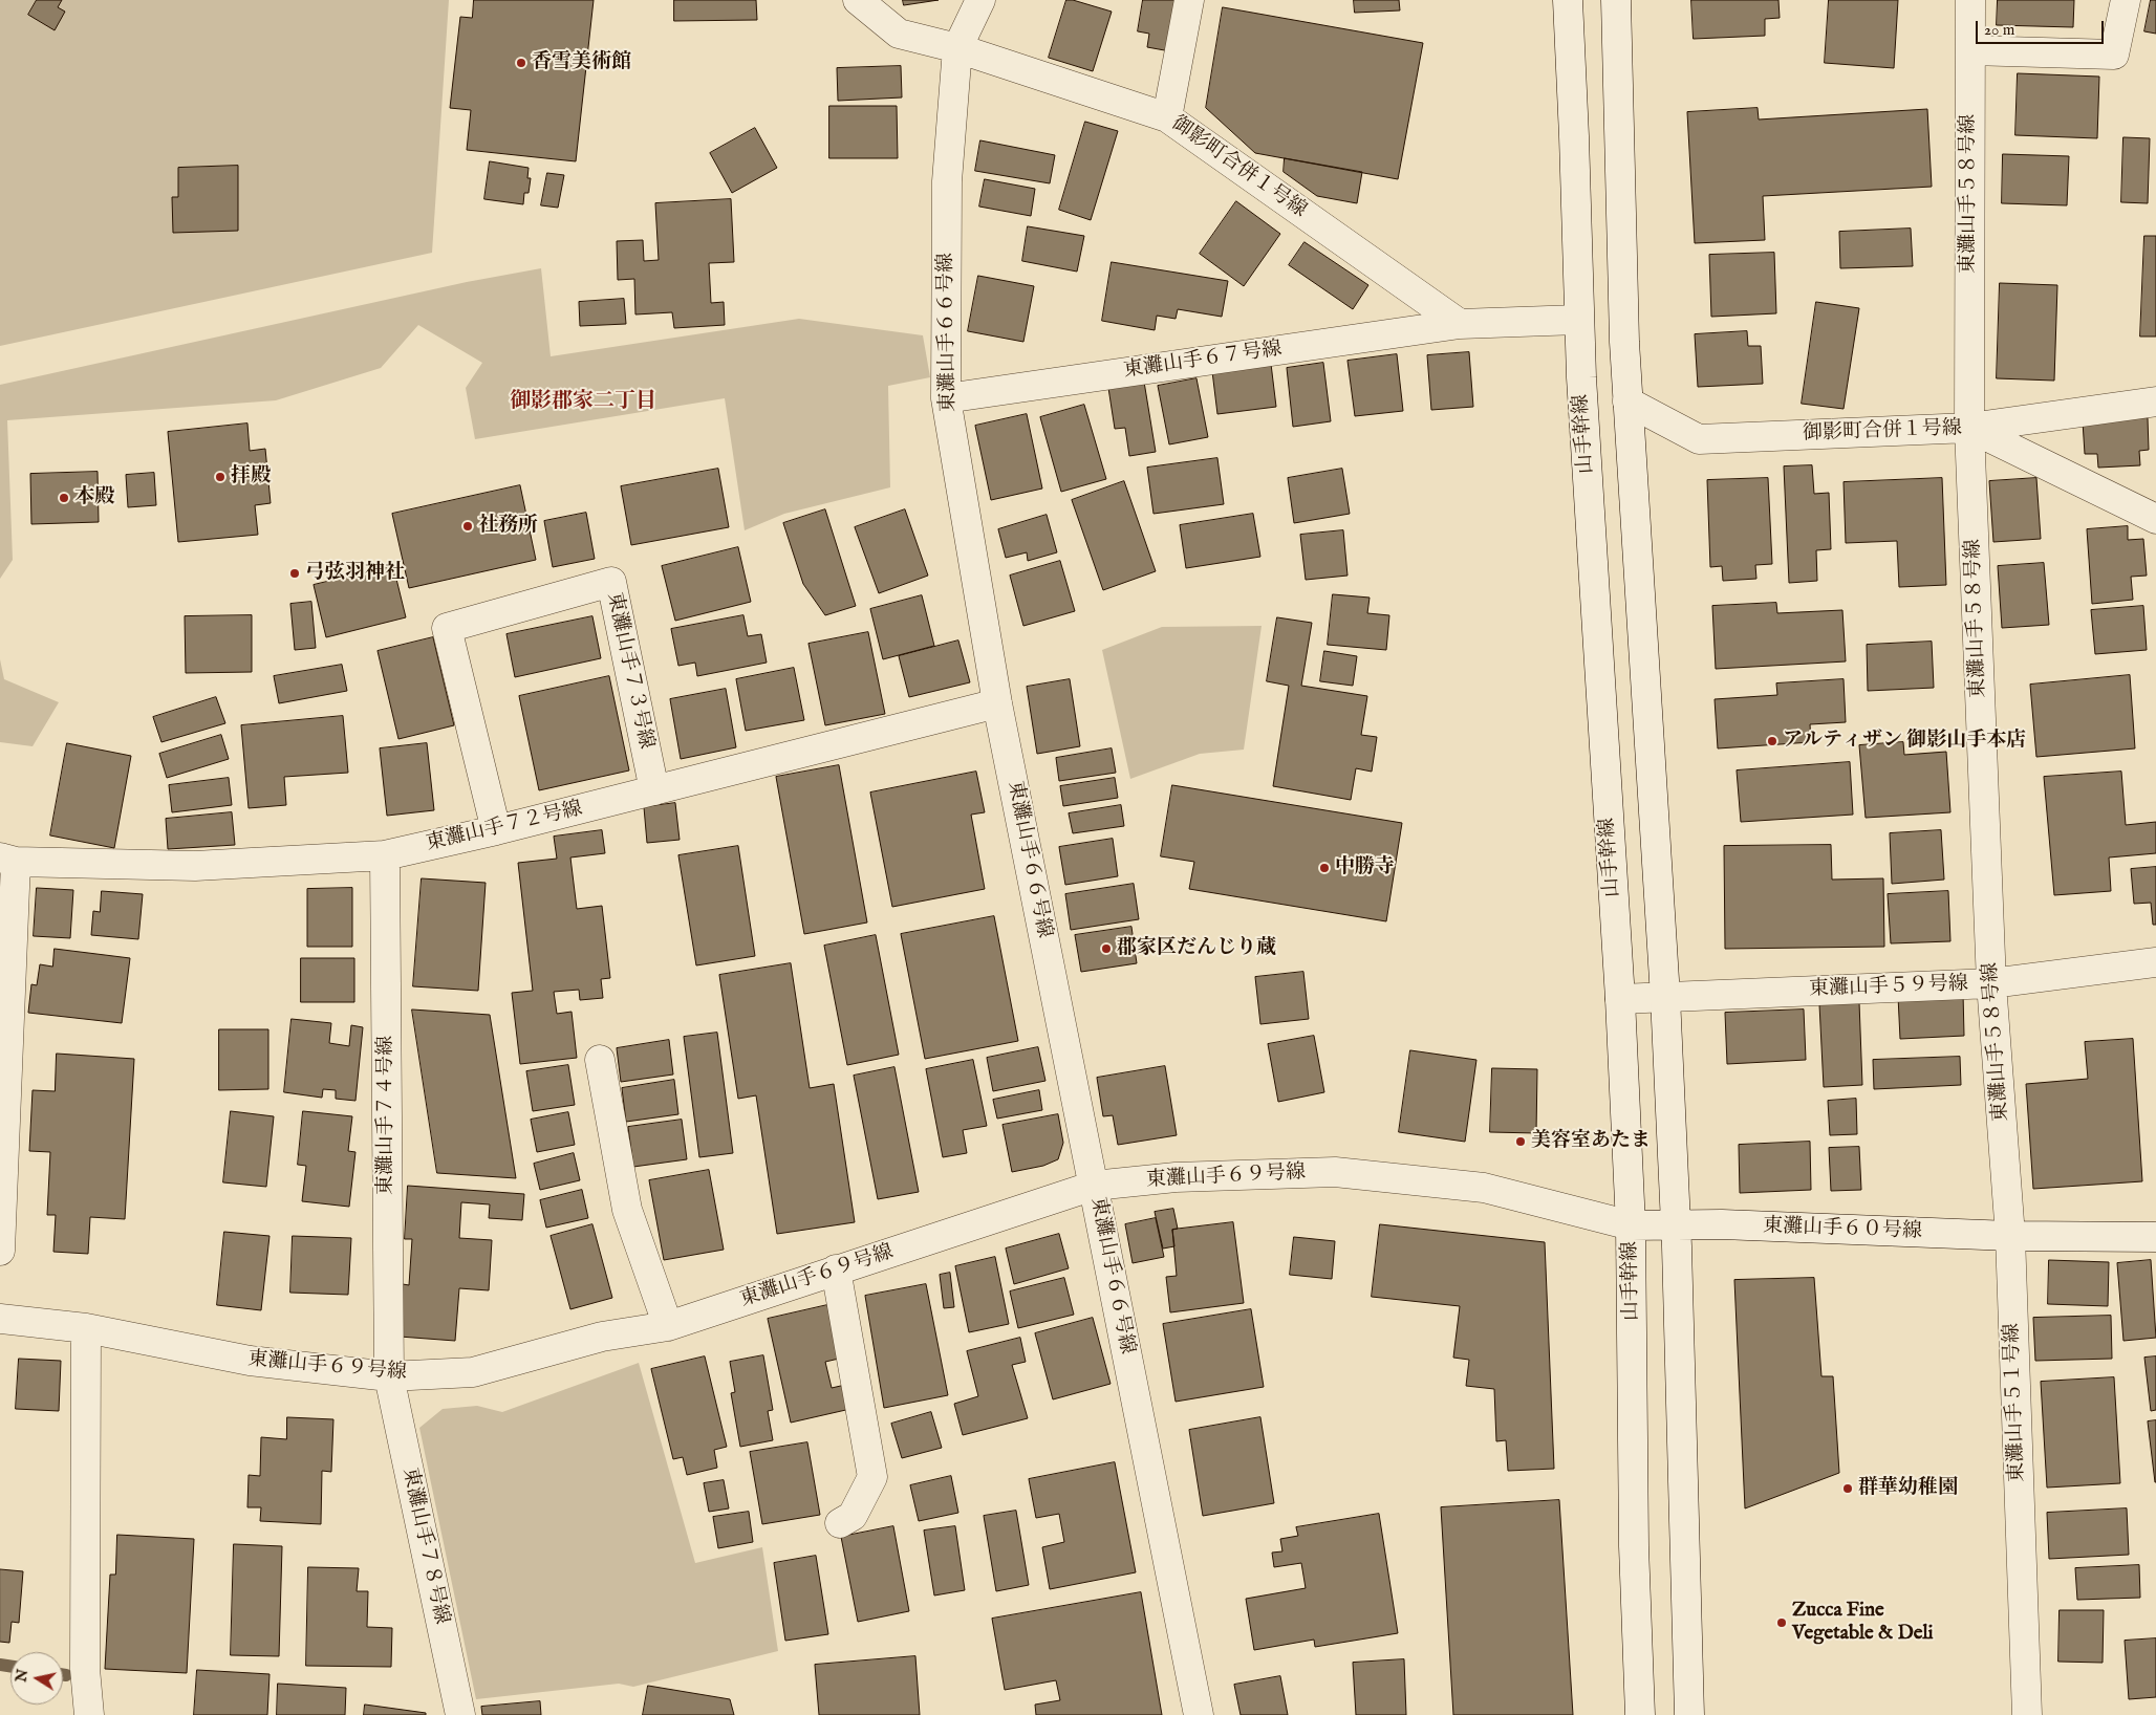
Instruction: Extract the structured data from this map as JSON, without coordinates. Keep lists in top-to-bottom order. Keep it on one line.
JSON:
{"streets":{"street":["御影町合併１号線","東灘山手５８号線","東灘山手６６号線","東灘山手６７号線","山手幹線","東灘山手７３号線","東灘山手７２号線","東灘山手５９号線","東灘山手７４号線","東灘山手６９号線","東灘山手６０号線","東灘山手５１号線","東灘山手７８号線"]},"crossings":[["御影町合併１号線","東灘山手５８号線"],["御影町合併１号線","東灘山手６６号線"],["御影町合併１号線","東灘山手６７号線"],["東灘山手５８号線","東灘山手５９号線"],["東灘山手５８号線","東灘山手６０号線"],["東灘山手５８号線","東灘山手５１号線"],["東灘山手６６号線","東灘山手６７号線"],["東灘山手６６号線","東灘山手７２号線"],["東灘山手６６号線","東灘山手６９号線"],["山手幹線","東灘山手５９号線"],["山手幹線","東灘山手６９号線"],["東灘山手７３号線","東灘山手７２号線"],["東灘山手７２号線","東灘山手７４号線"],["東灘山手７４号線","東灘山手６９号線"],["東灘山手７４号線","東灘山手７８号線"],["東灘山手６９号線","東灘山手６０号線"],["東灘山手６９号線","東灘山手７８号線"],["東灘山手６０号線","東灘山手５１号線"]],"districts":["御影郡家二丁目"],"places":["香雪美術館","拝殿","本殿","社務所","弓弦羽神社","アルティザン 御影山手本店","中勝寺","郡家区だんじり蔵","美容室あたま","群華幼稚園","Zucca Fine Vegetable & Deli"],"scale_bar":"20 m","north":"left"}
